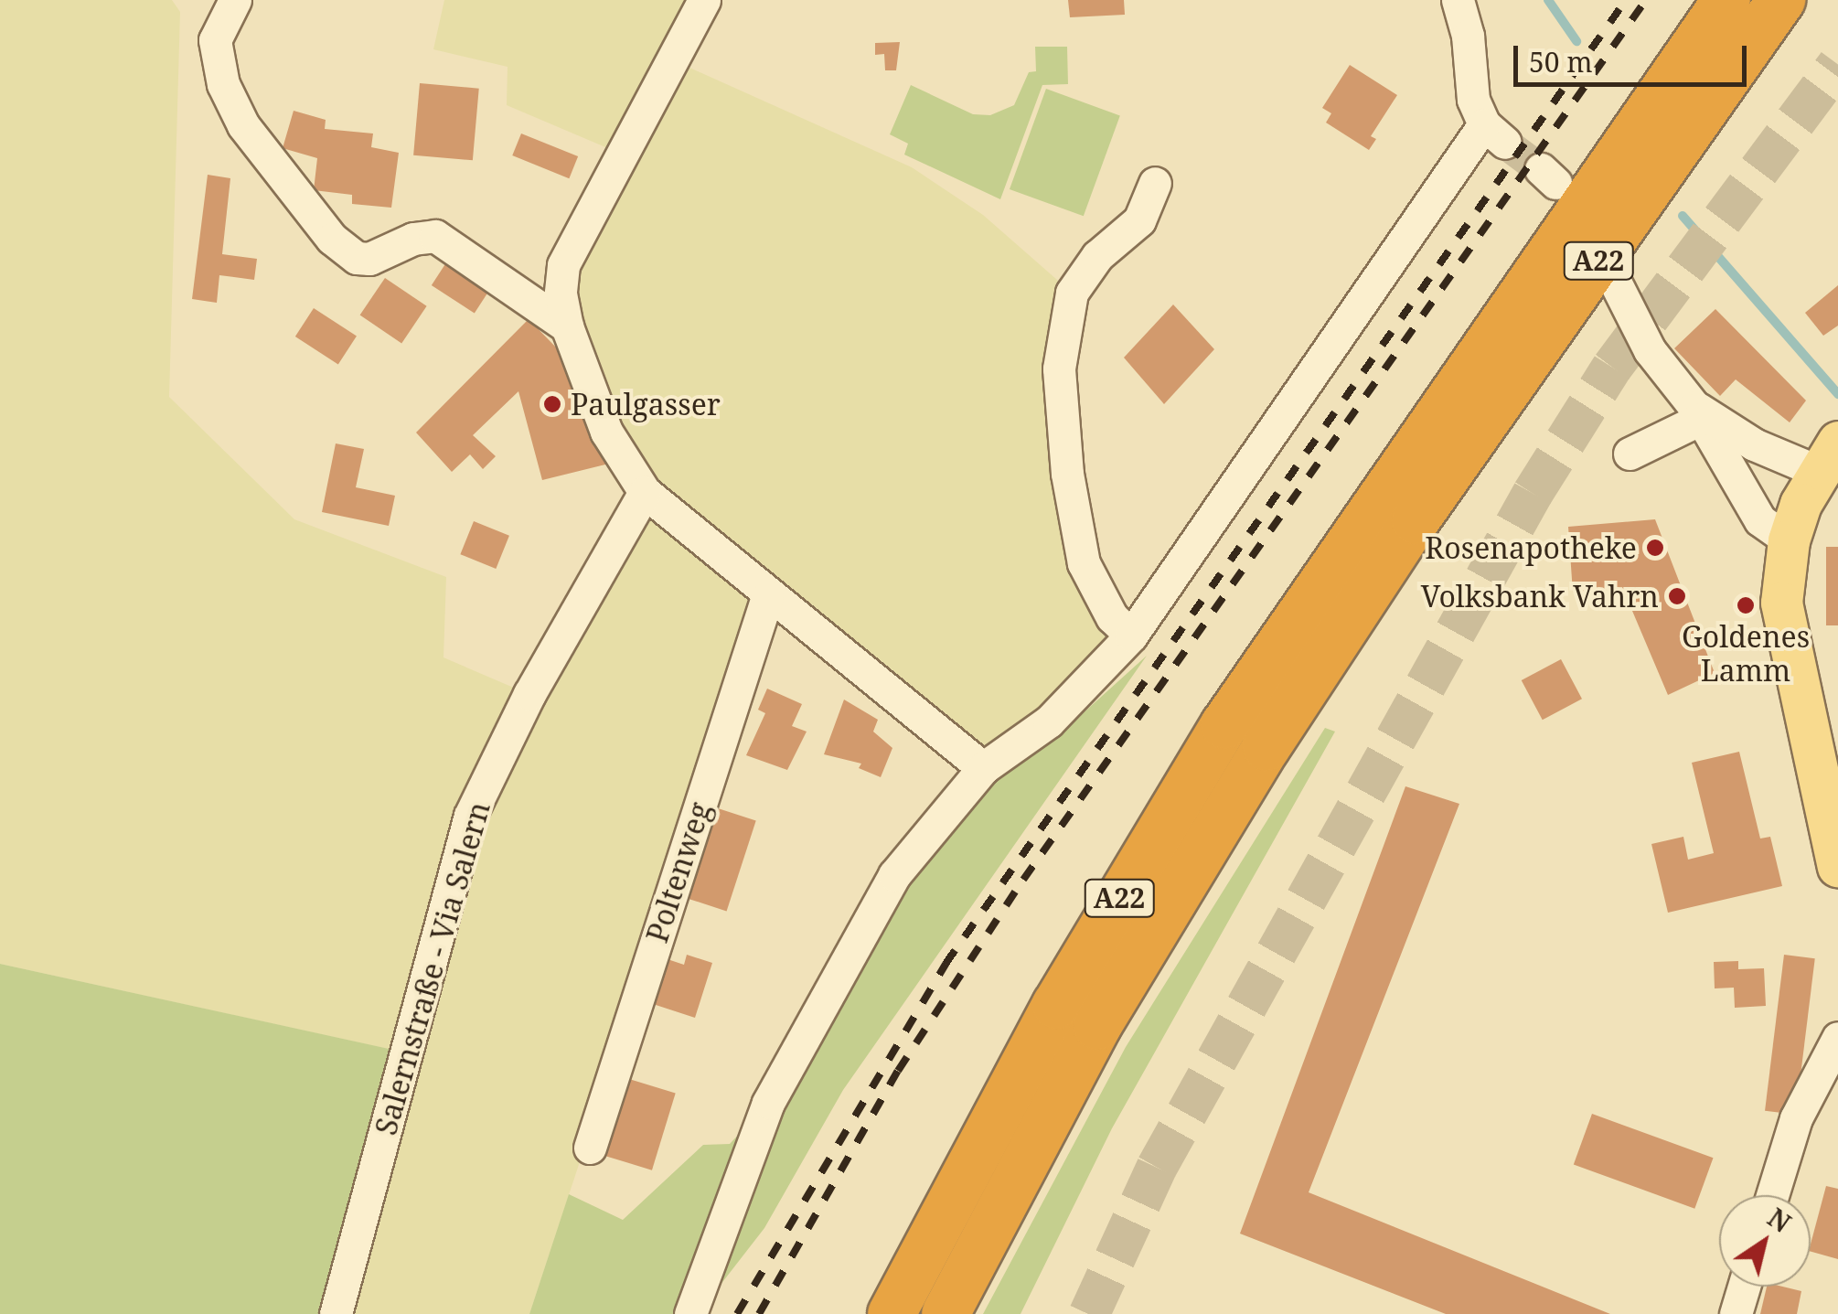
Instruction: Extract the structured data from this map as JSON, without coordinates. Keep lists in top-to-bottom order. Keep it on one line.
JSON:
{"streets":{"highway":["A22"],"street":["Poltenweg","Salernstraße - Via Salern"]},"places":["Paulgasser","Rosenapotheke","Volksbank Vahrn","Goldenes Lamm"],"scale_bar":"50 m","north":"top right"}
